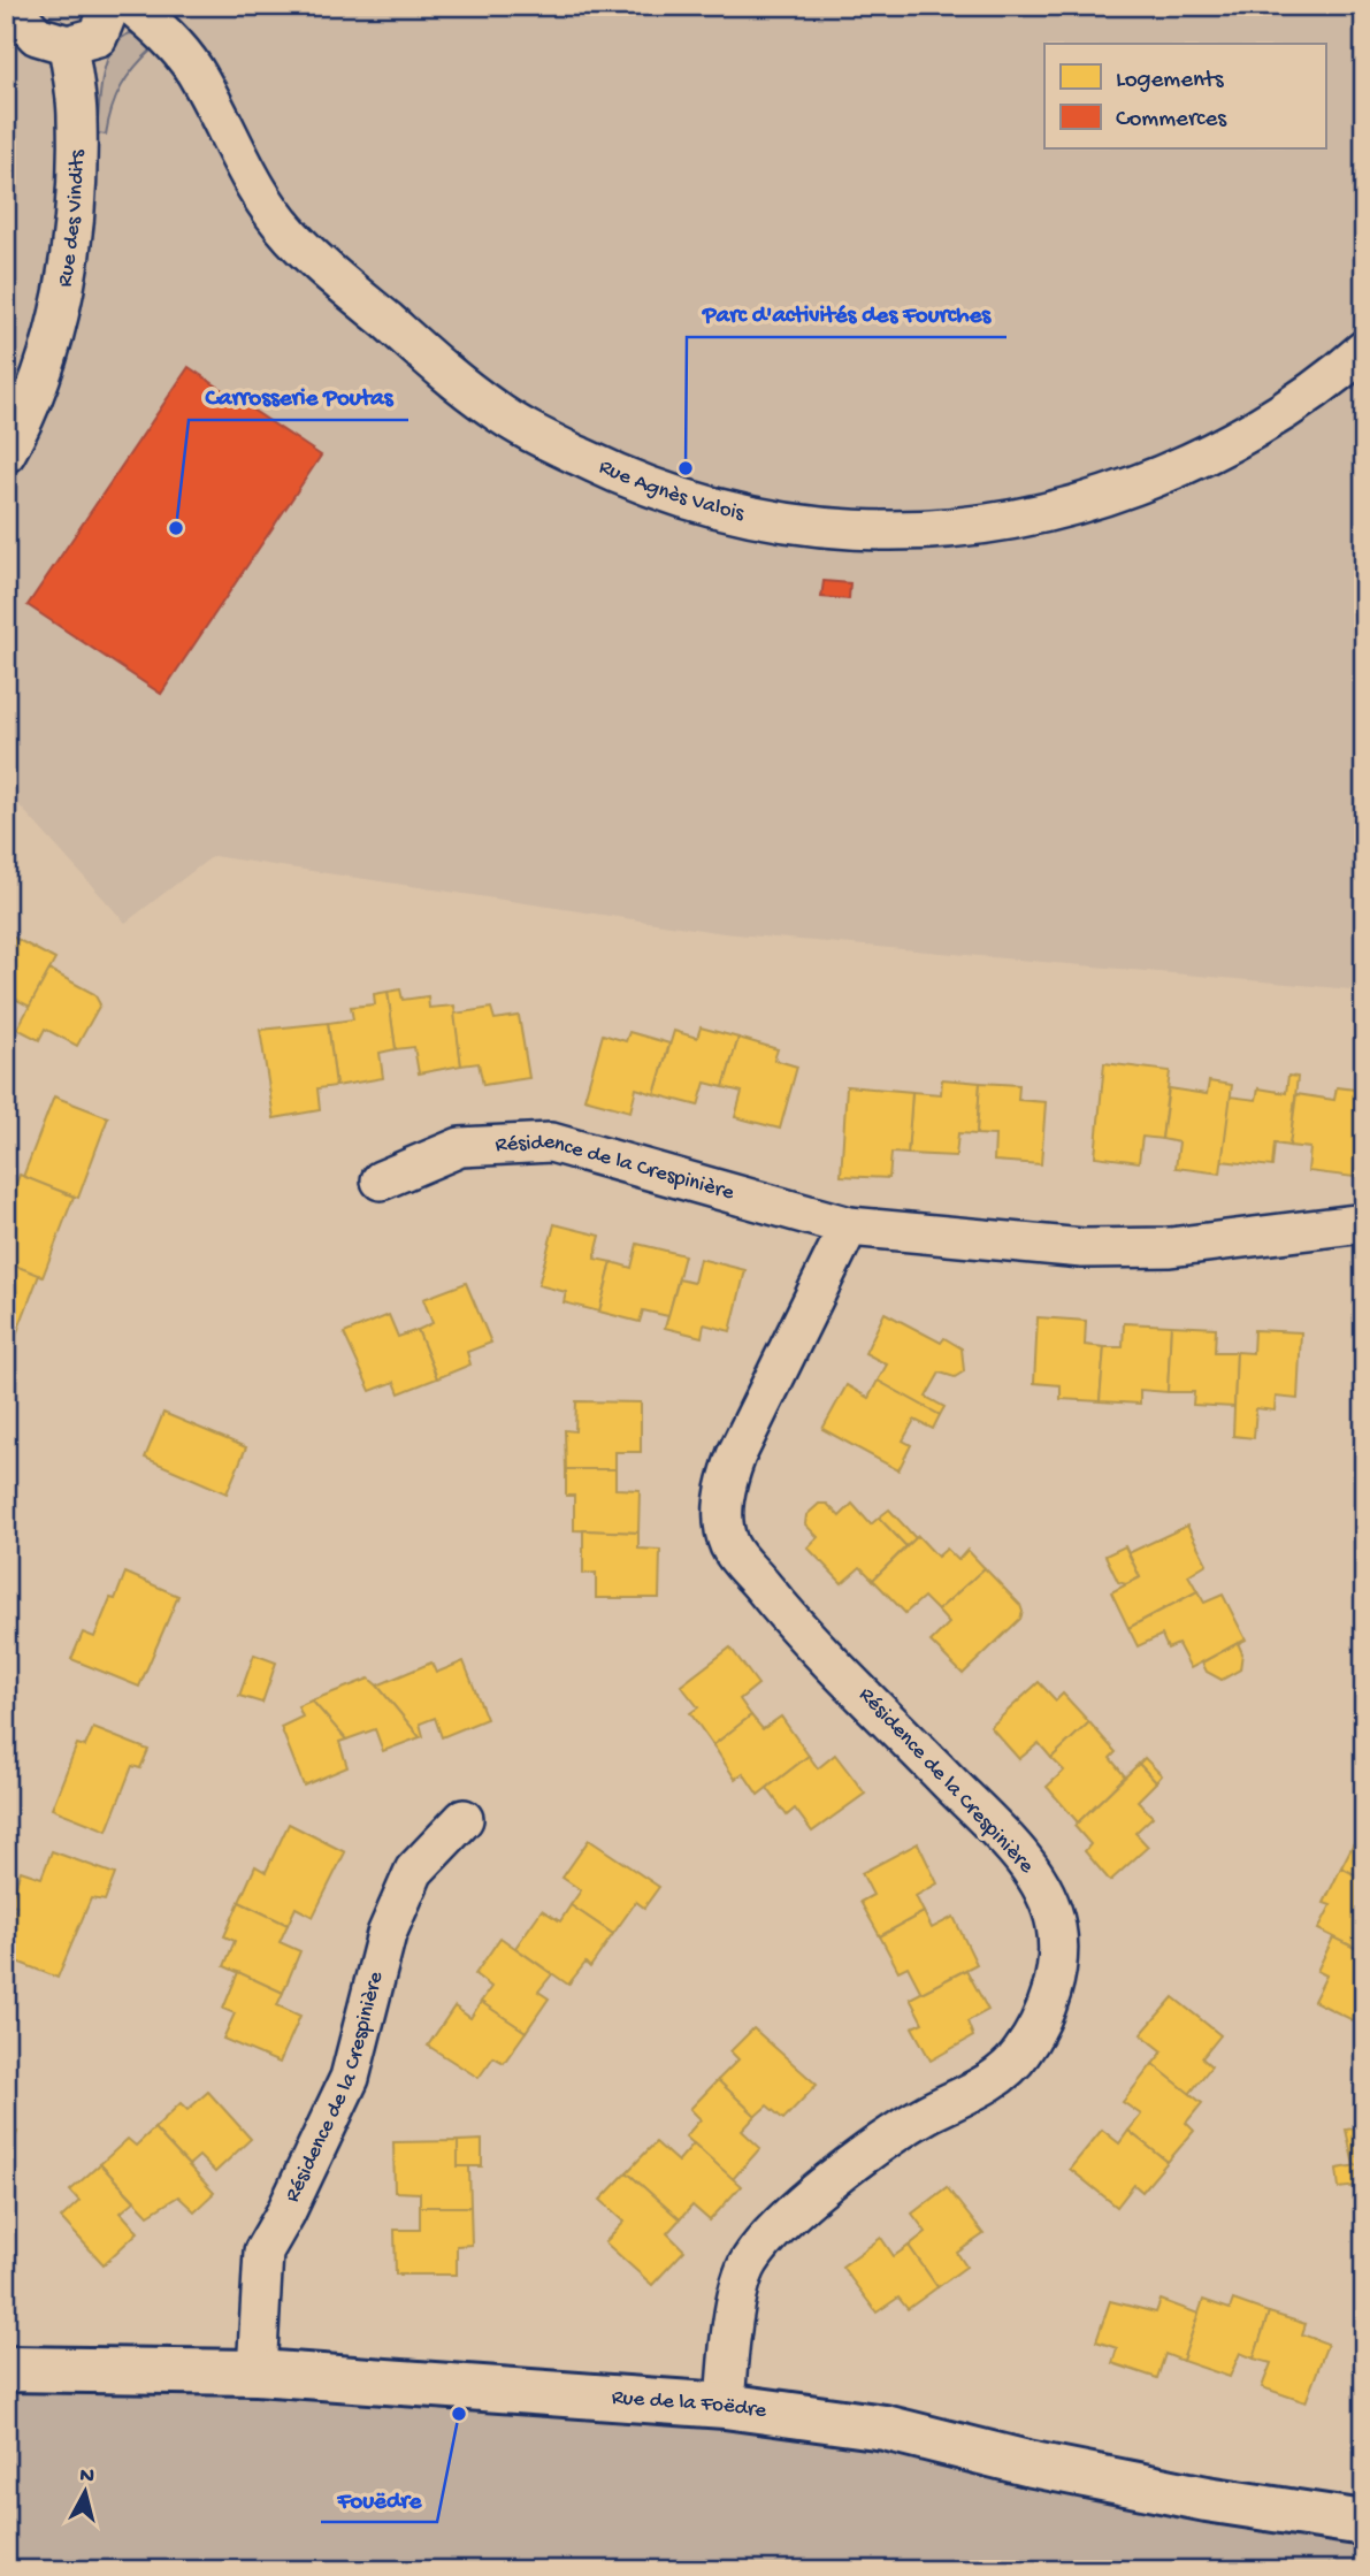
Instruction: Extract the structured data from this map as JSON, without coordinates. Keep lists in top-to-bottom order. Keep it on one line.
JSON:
{"streets":{"street":["Rue des Vindits","Rue Agnès Valois","Résidence de la Crespinière","Rue de la Foëdre"]},"crossings":[["Résidence de la Crespinière","Rue de la Foëdre"]],"places":["Parc d'activités des Fourches","Carrosserie Poutas","Fouëdre"],"legend":["Logements","Commerces"],"north":"top"}
